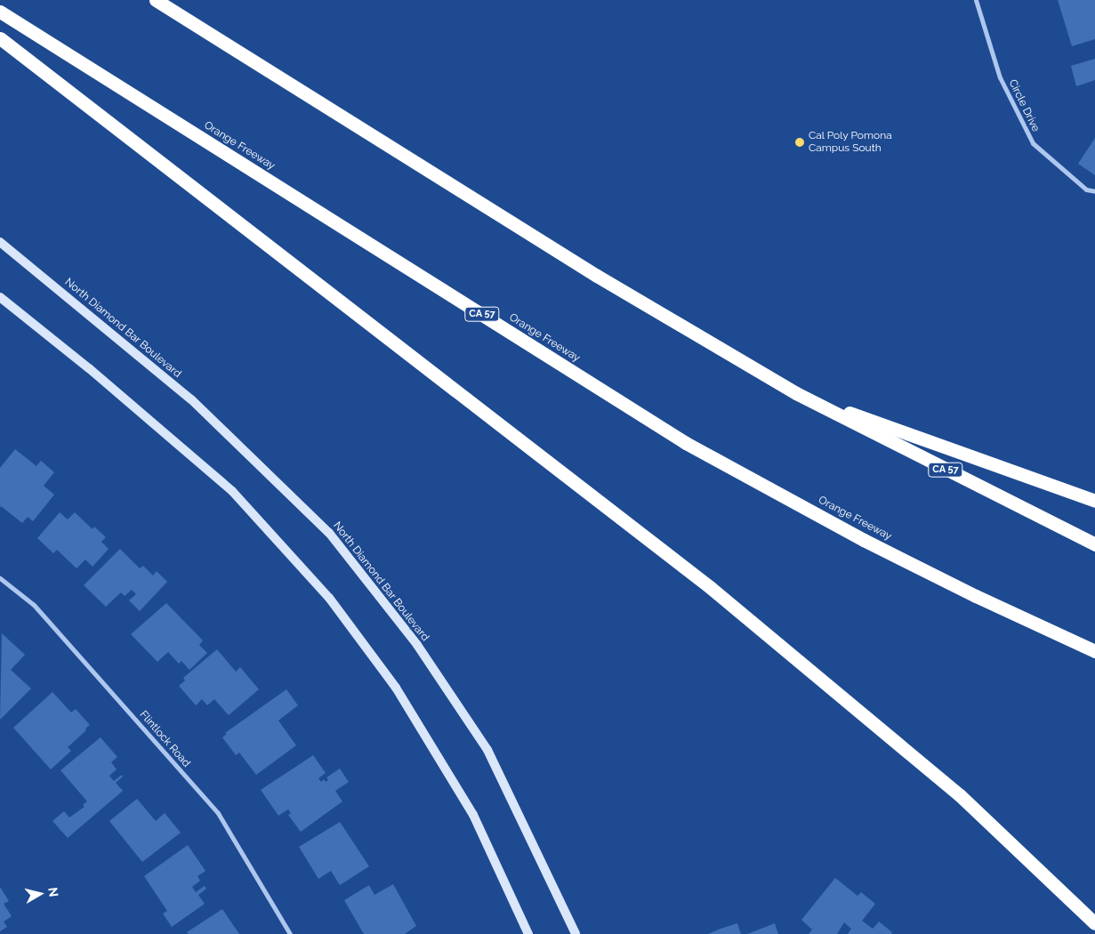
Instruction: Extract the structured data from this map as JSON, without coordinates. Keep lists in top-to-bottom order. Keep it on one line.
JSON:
{"streets":{"highway":["Orange Freeway","CA 57"],"main road":["North Diamond Bar Boulevard"],"street":["Circle Drive","Flintlock Road"]},"places":["Cal Poly Pomona Campus South"],"north":"right"}
